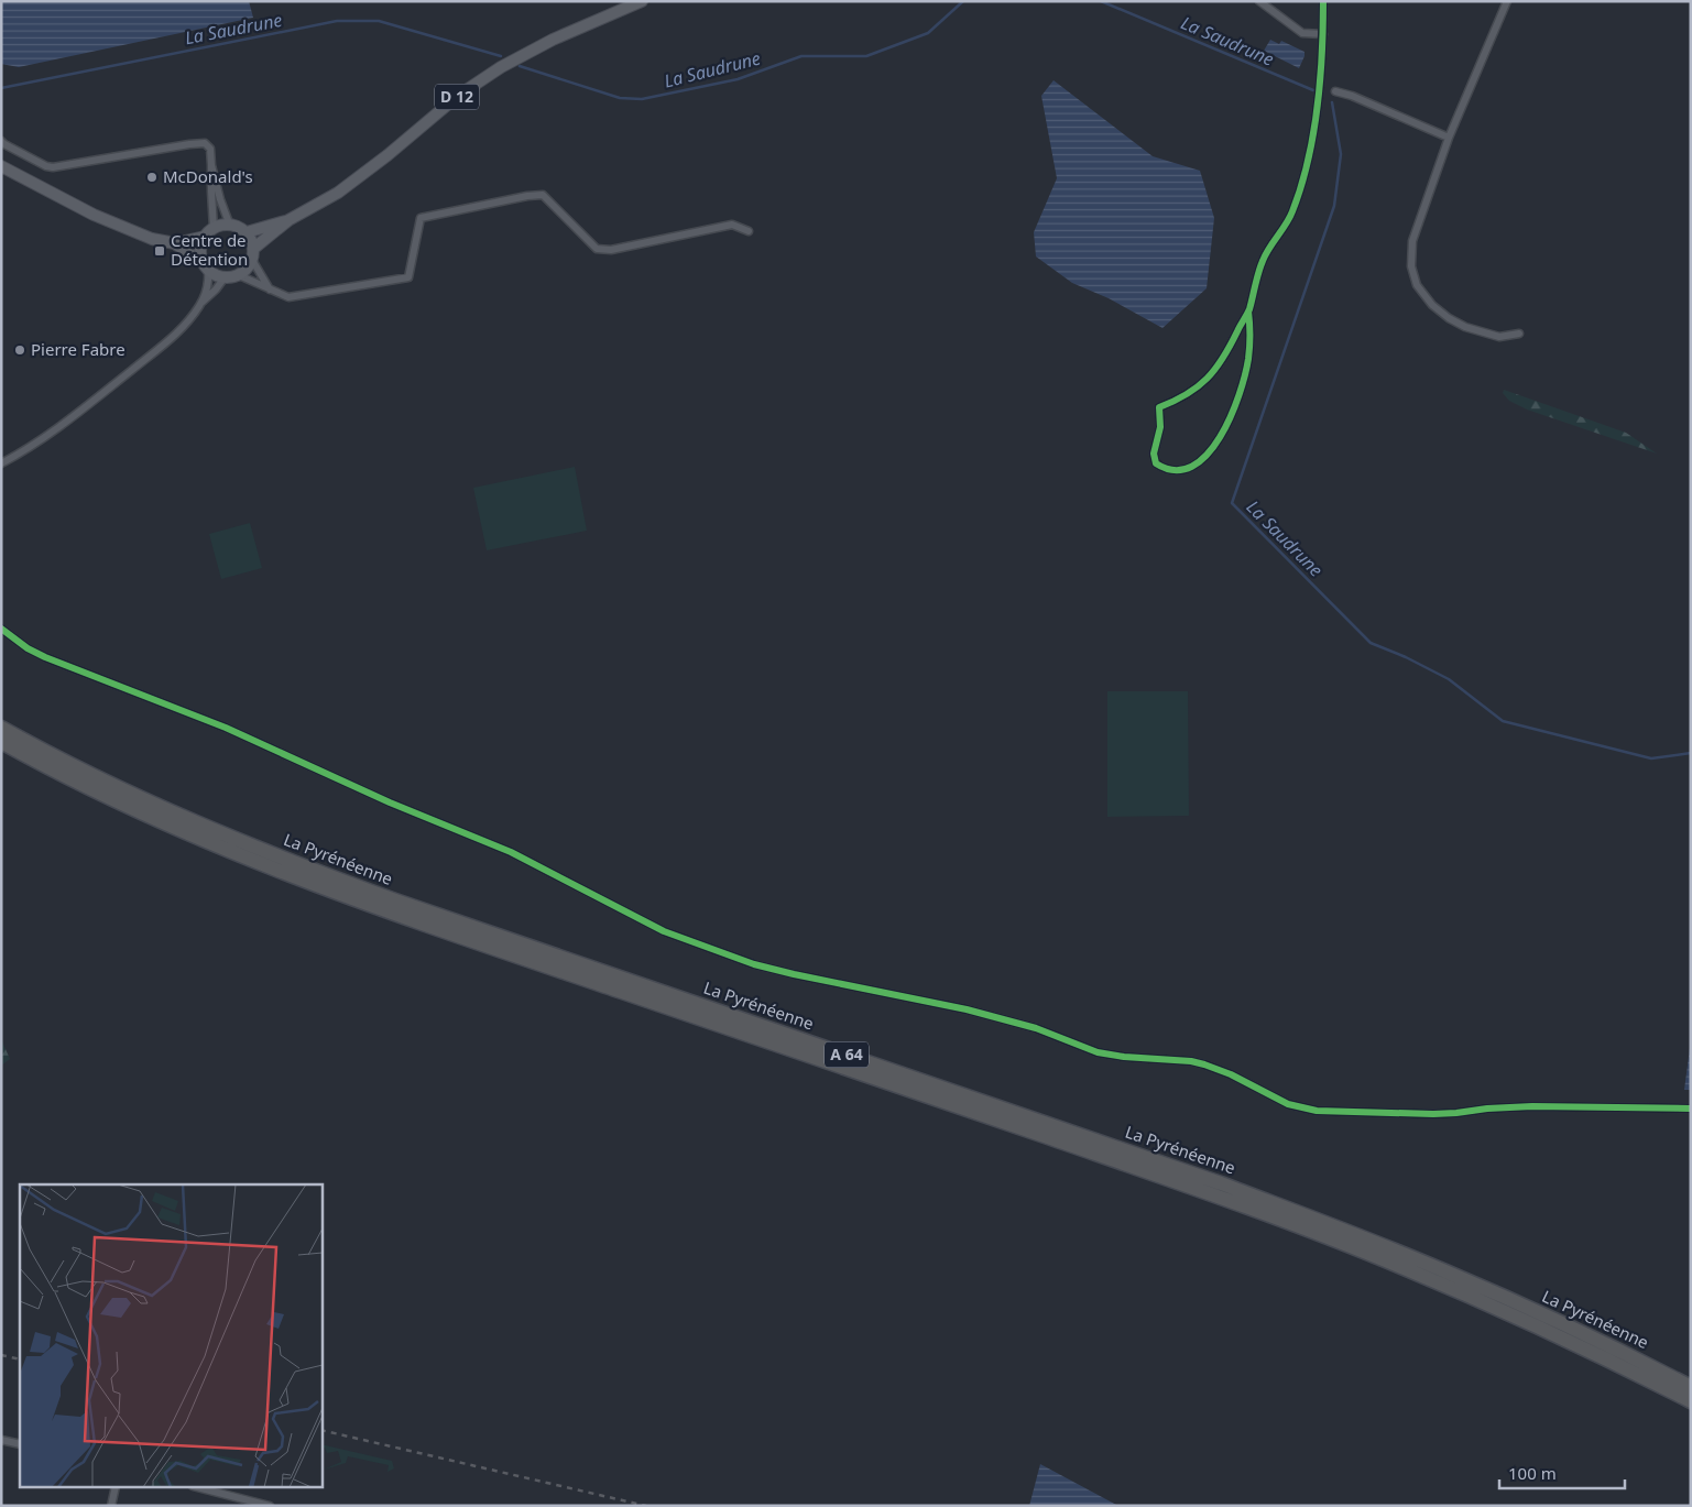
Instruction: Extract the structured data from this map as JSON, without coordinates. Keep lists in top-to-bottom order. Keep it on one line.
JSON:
{"streets":{"highway":["La Pyrénéenne","A 64"],"main road":["D 12"]},"water":["La Saudrune"],"places":{"other":["McDonald's","Pierre Fabre"],"transit":["Centre de Détention"]},"scale_bar":"100 m"}
